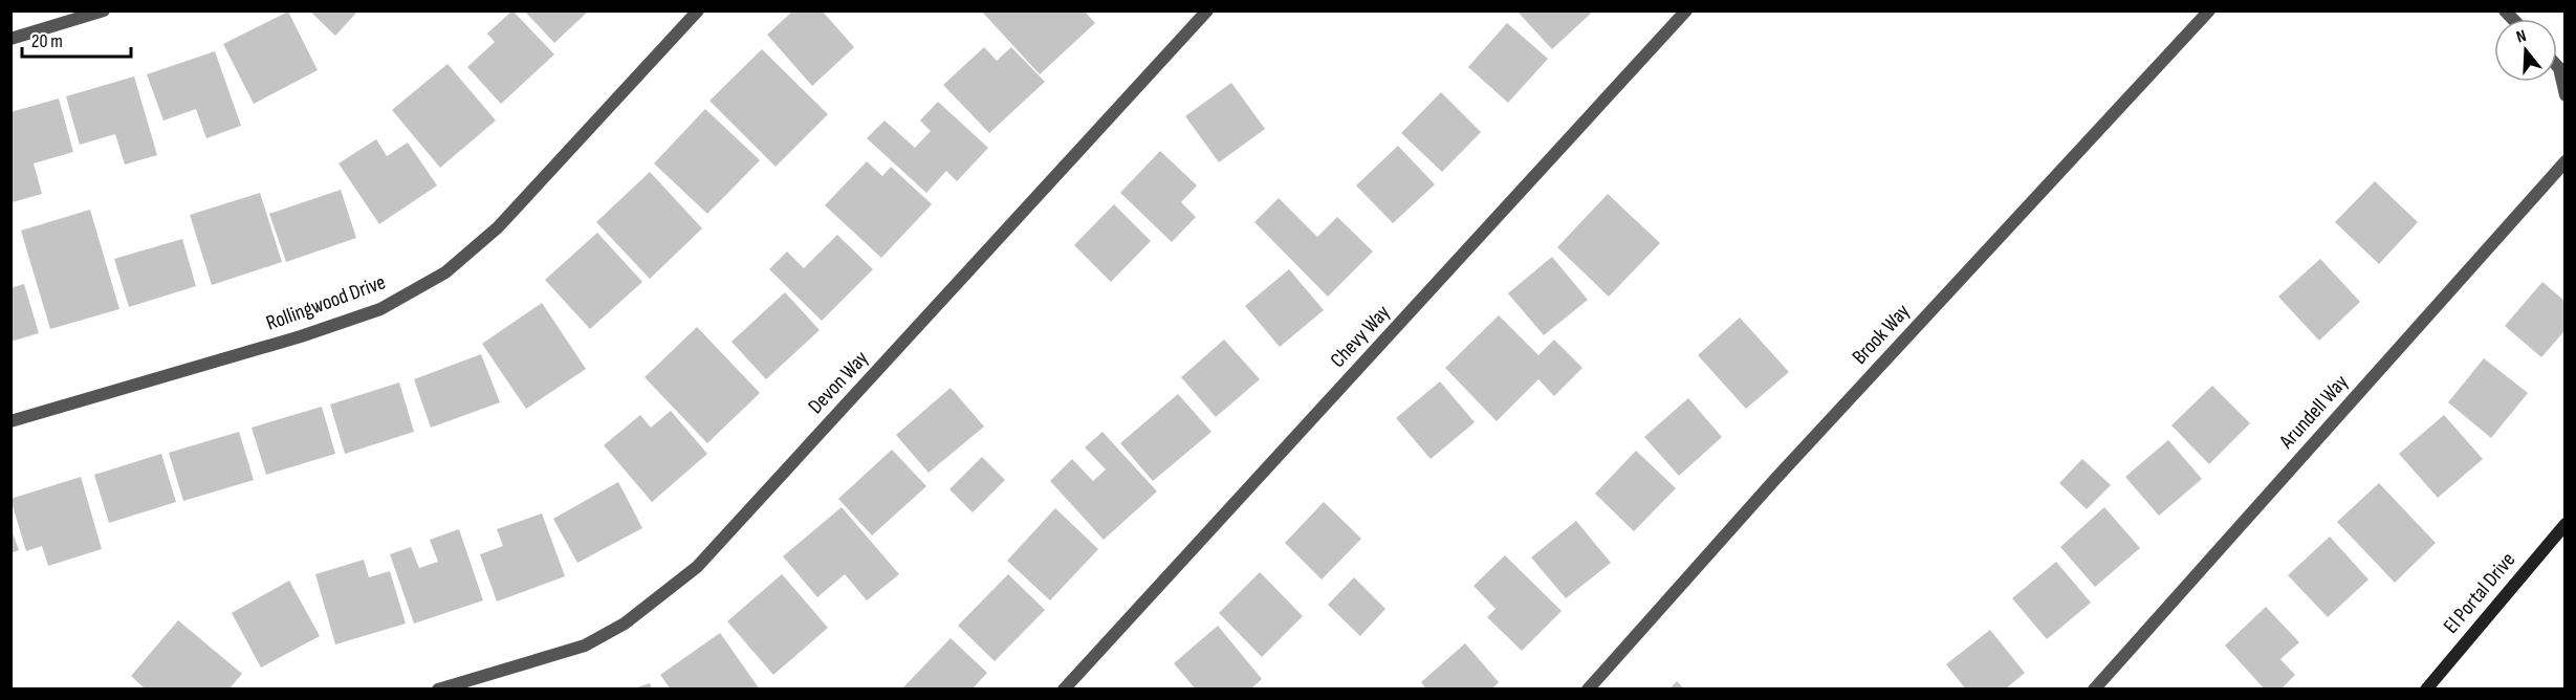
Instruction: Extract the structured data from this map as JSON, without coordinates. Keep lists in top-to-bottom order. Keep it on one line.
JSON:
{"streets":{"main road":["El Portal Drive"],"street":["Rollingwood Drive","Brook Way","Chevy Way","Devon Way","Arundell Way"]},"scale_bar":"20 m","north":"top"}
